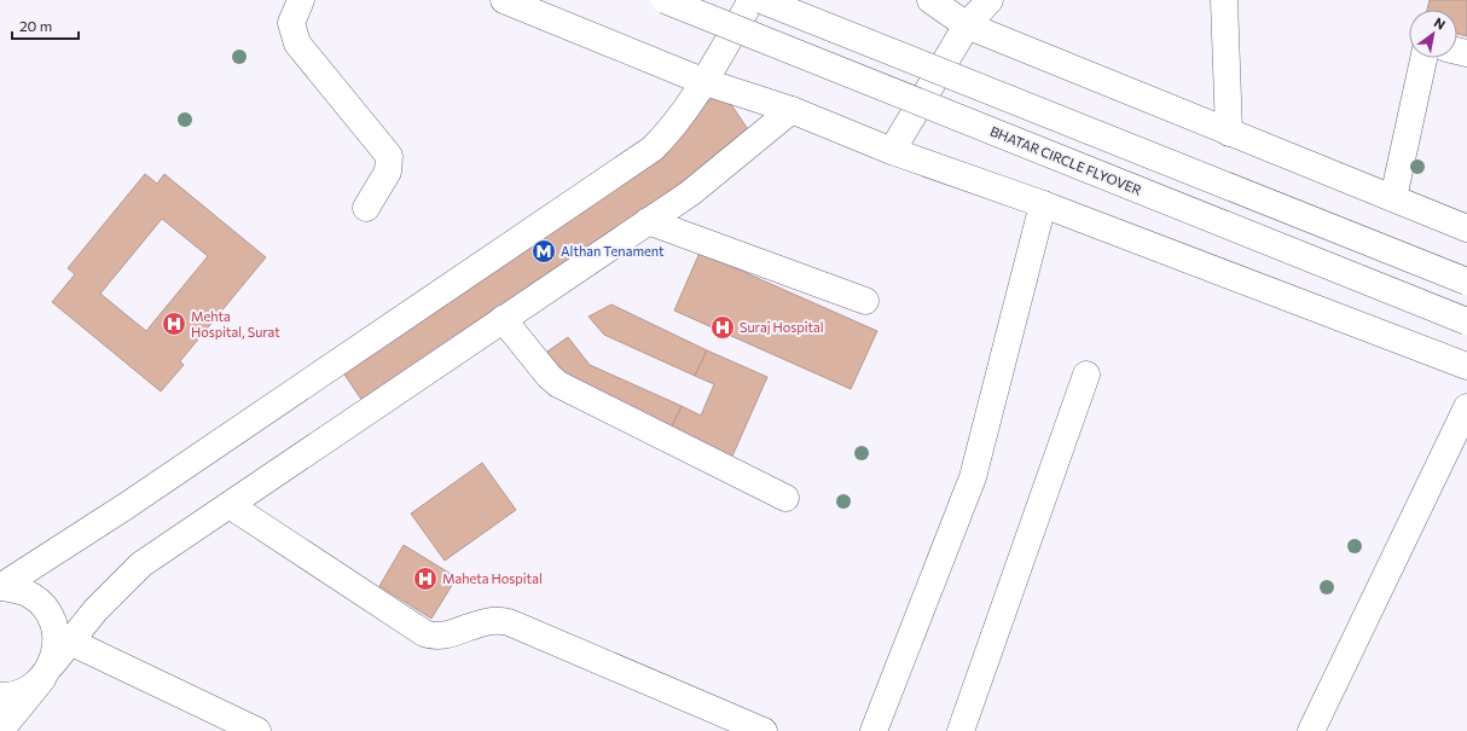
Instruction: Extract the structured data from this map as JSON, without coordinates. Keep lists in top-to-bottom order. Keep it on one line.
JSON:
{"streets":{"main road":["BHATAR CIRCLE FLYOVER"]},"places":{"metro station":["Althan Tenament"],"hospital":["Mehta Hospital, Surat","Suraj Hospital","Maheta Hospital"]},"scale_bar":"20 m","north":"top right"}
